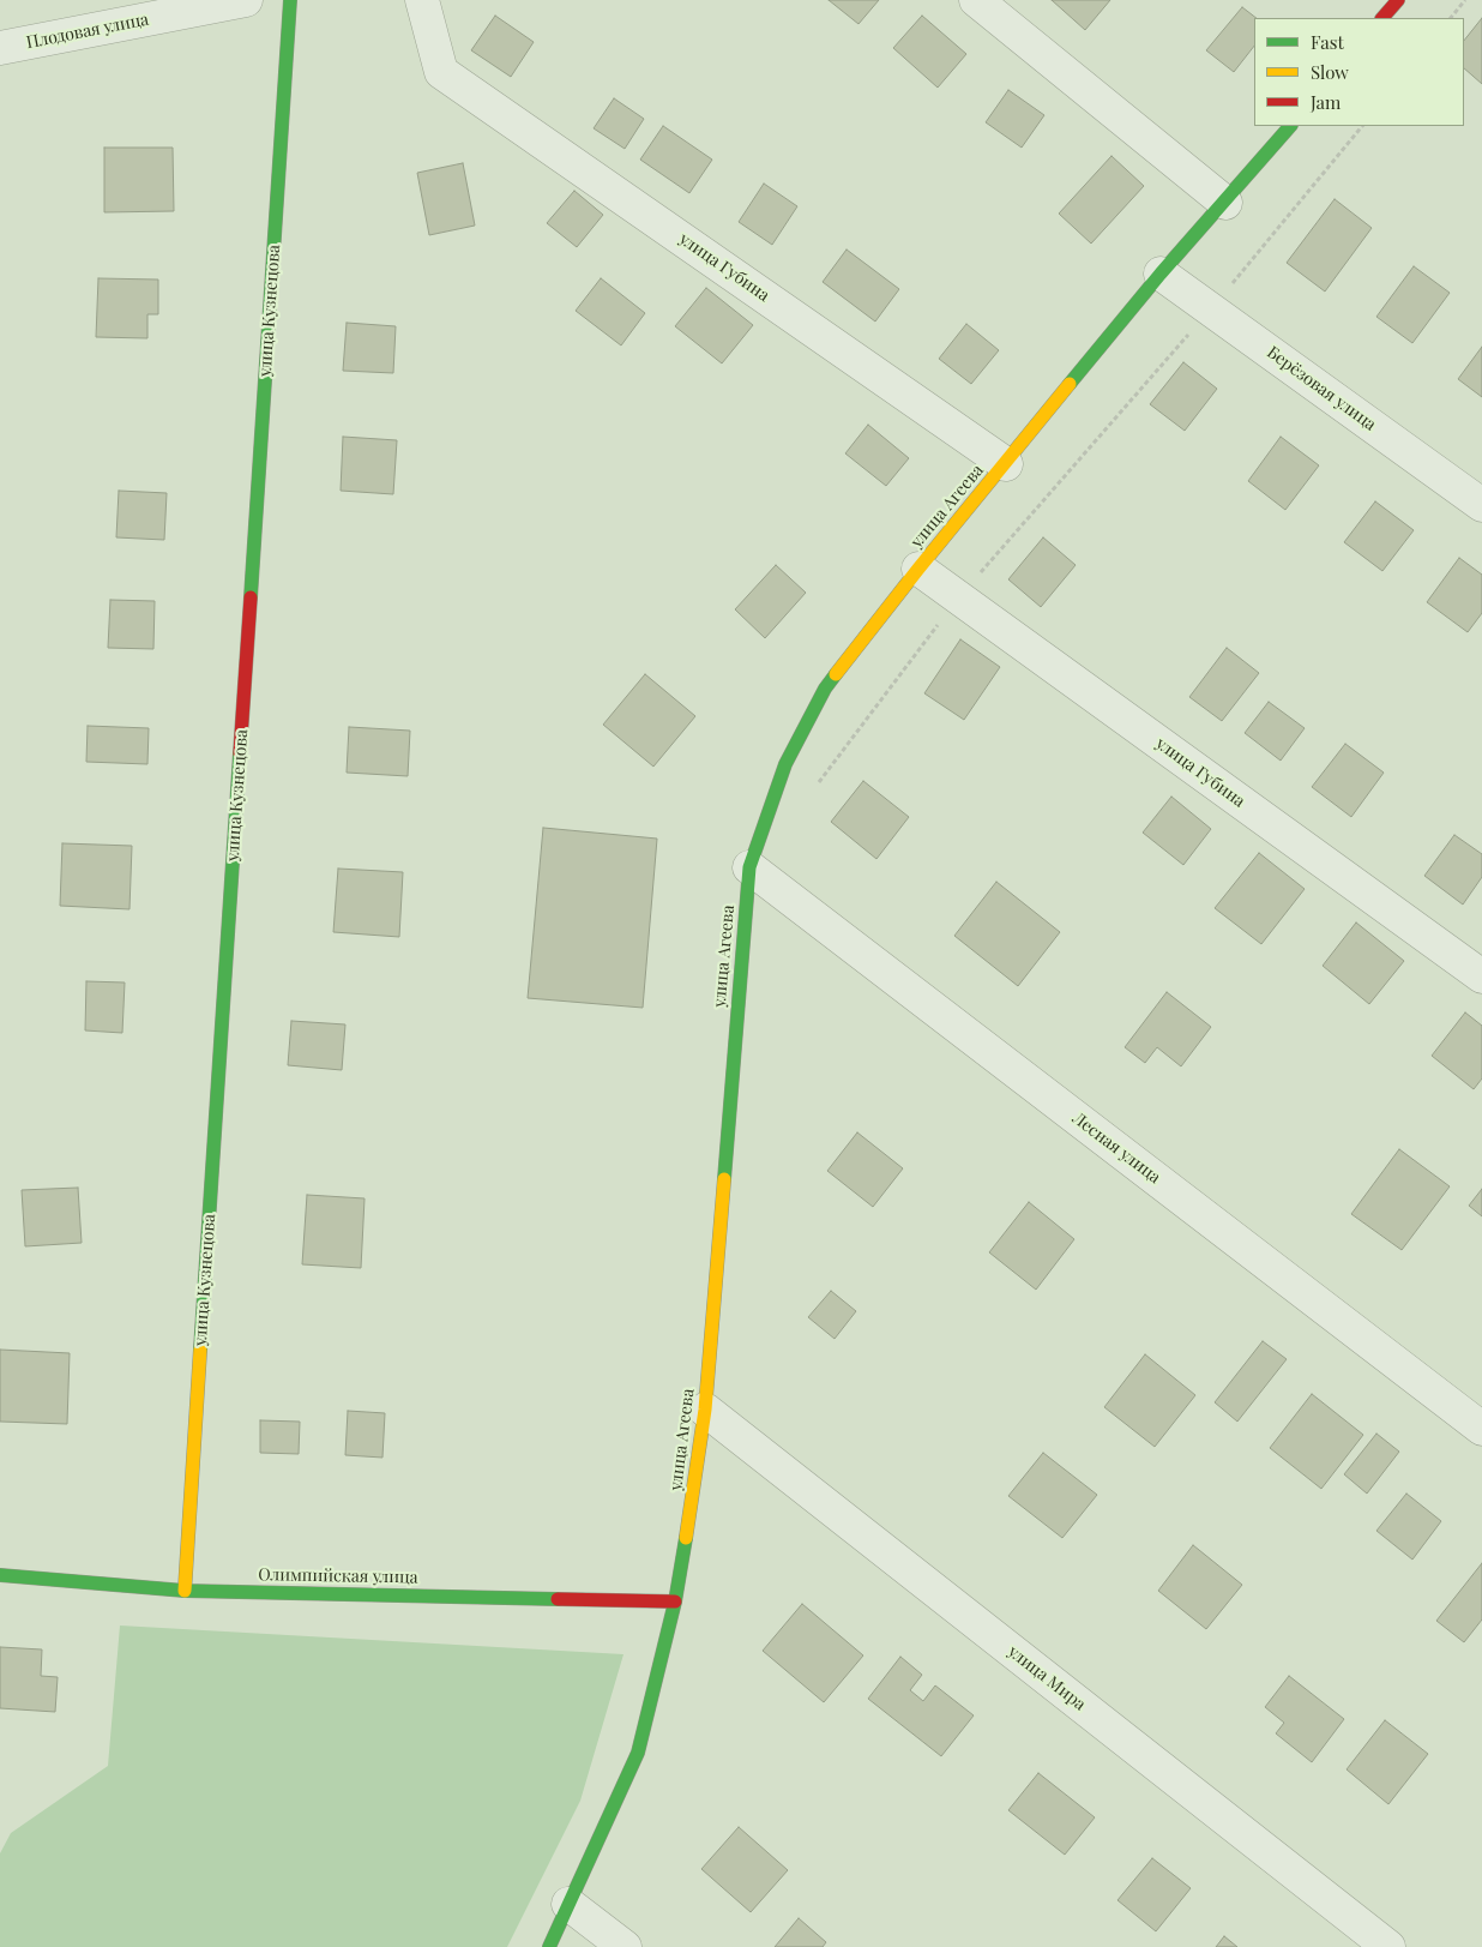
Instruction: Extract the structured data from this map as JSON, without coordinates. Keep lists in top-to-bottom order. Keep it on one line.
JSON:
{"streets":{"street":["Плодовая улица","улица Губина","улица Кузнецова","Берёзовая улица","улица Агеева","Лесная улица","Олимпийская улица","улица Мира"]},"crossings":[["улица Губина","улица Агеева"],["улица Кузнецова","Олимпийская улица"],["Берёзовая улица","улица Агеева"],["улица Агеева","Лесная улица"],["улица Агеева","Олимпийская улица"],["улица Агеева","улица Мира"]],"legend":["Fast","Slow","Jam"]}
